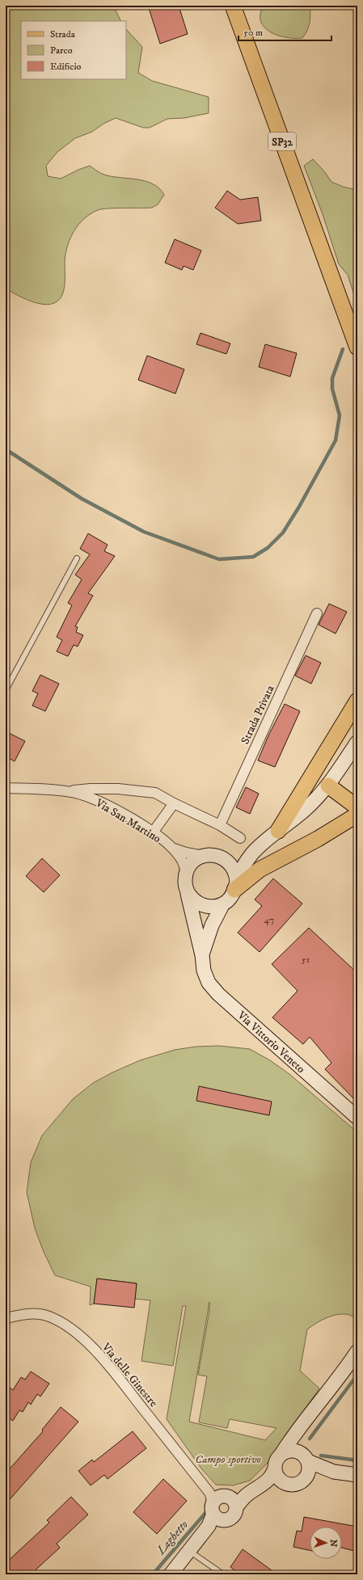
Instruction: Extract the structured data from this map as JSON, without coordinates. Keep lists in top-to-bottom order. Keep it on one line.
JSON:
{"streets":{"main road":["SP32"],"street":["Strada Privata","Via San Martino","Via Vittorio Veneto","Via delle Ginestre"]},"water":["Laghetto"],"parks":["Campo sportivo"],"house_numbers":["47","51"],"legend":["Strada","Parco","Edificio"],"scale_bar":"50 m","north":"right"}
